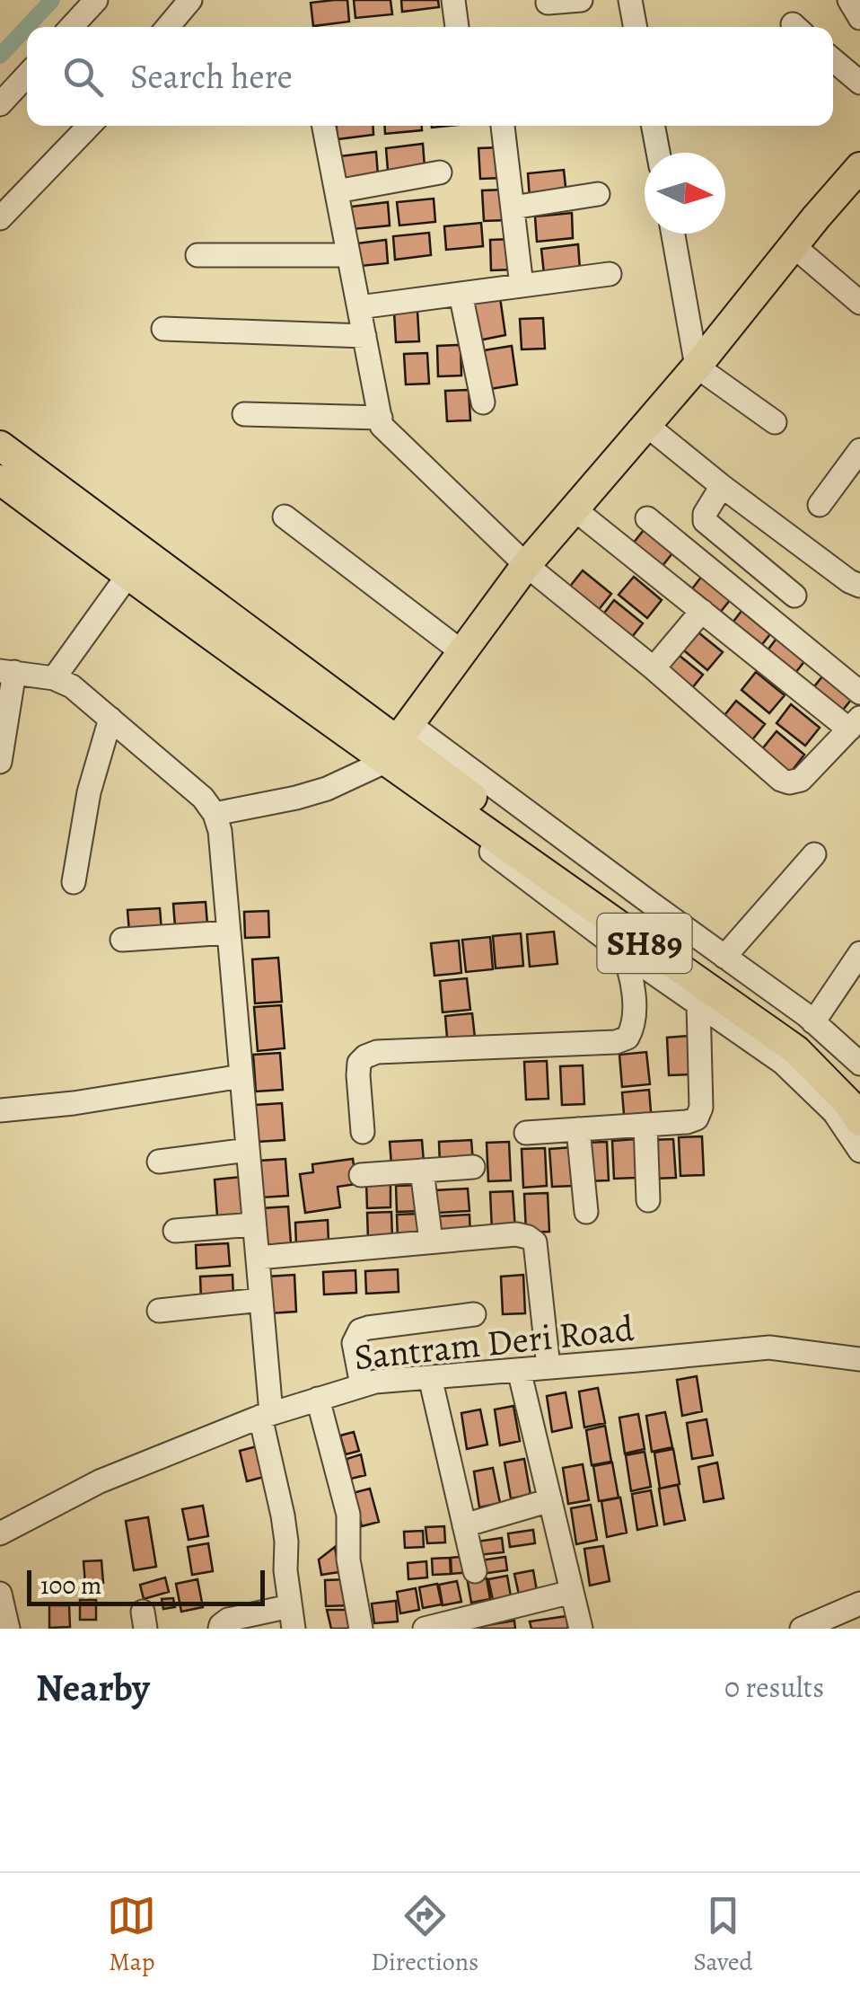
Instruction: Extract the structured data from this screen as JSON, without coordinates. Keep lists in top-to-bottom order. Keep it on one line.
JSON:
{"streets":{"main road":["SH89"],"street":["Santram Deri Road"]},"scale_bar":"100 m","north":"right","page":{"search":"Search here","scale":"100 m","heading":["Nearby","0 results"],"nav":["Map","Directions","Saved"]}}
